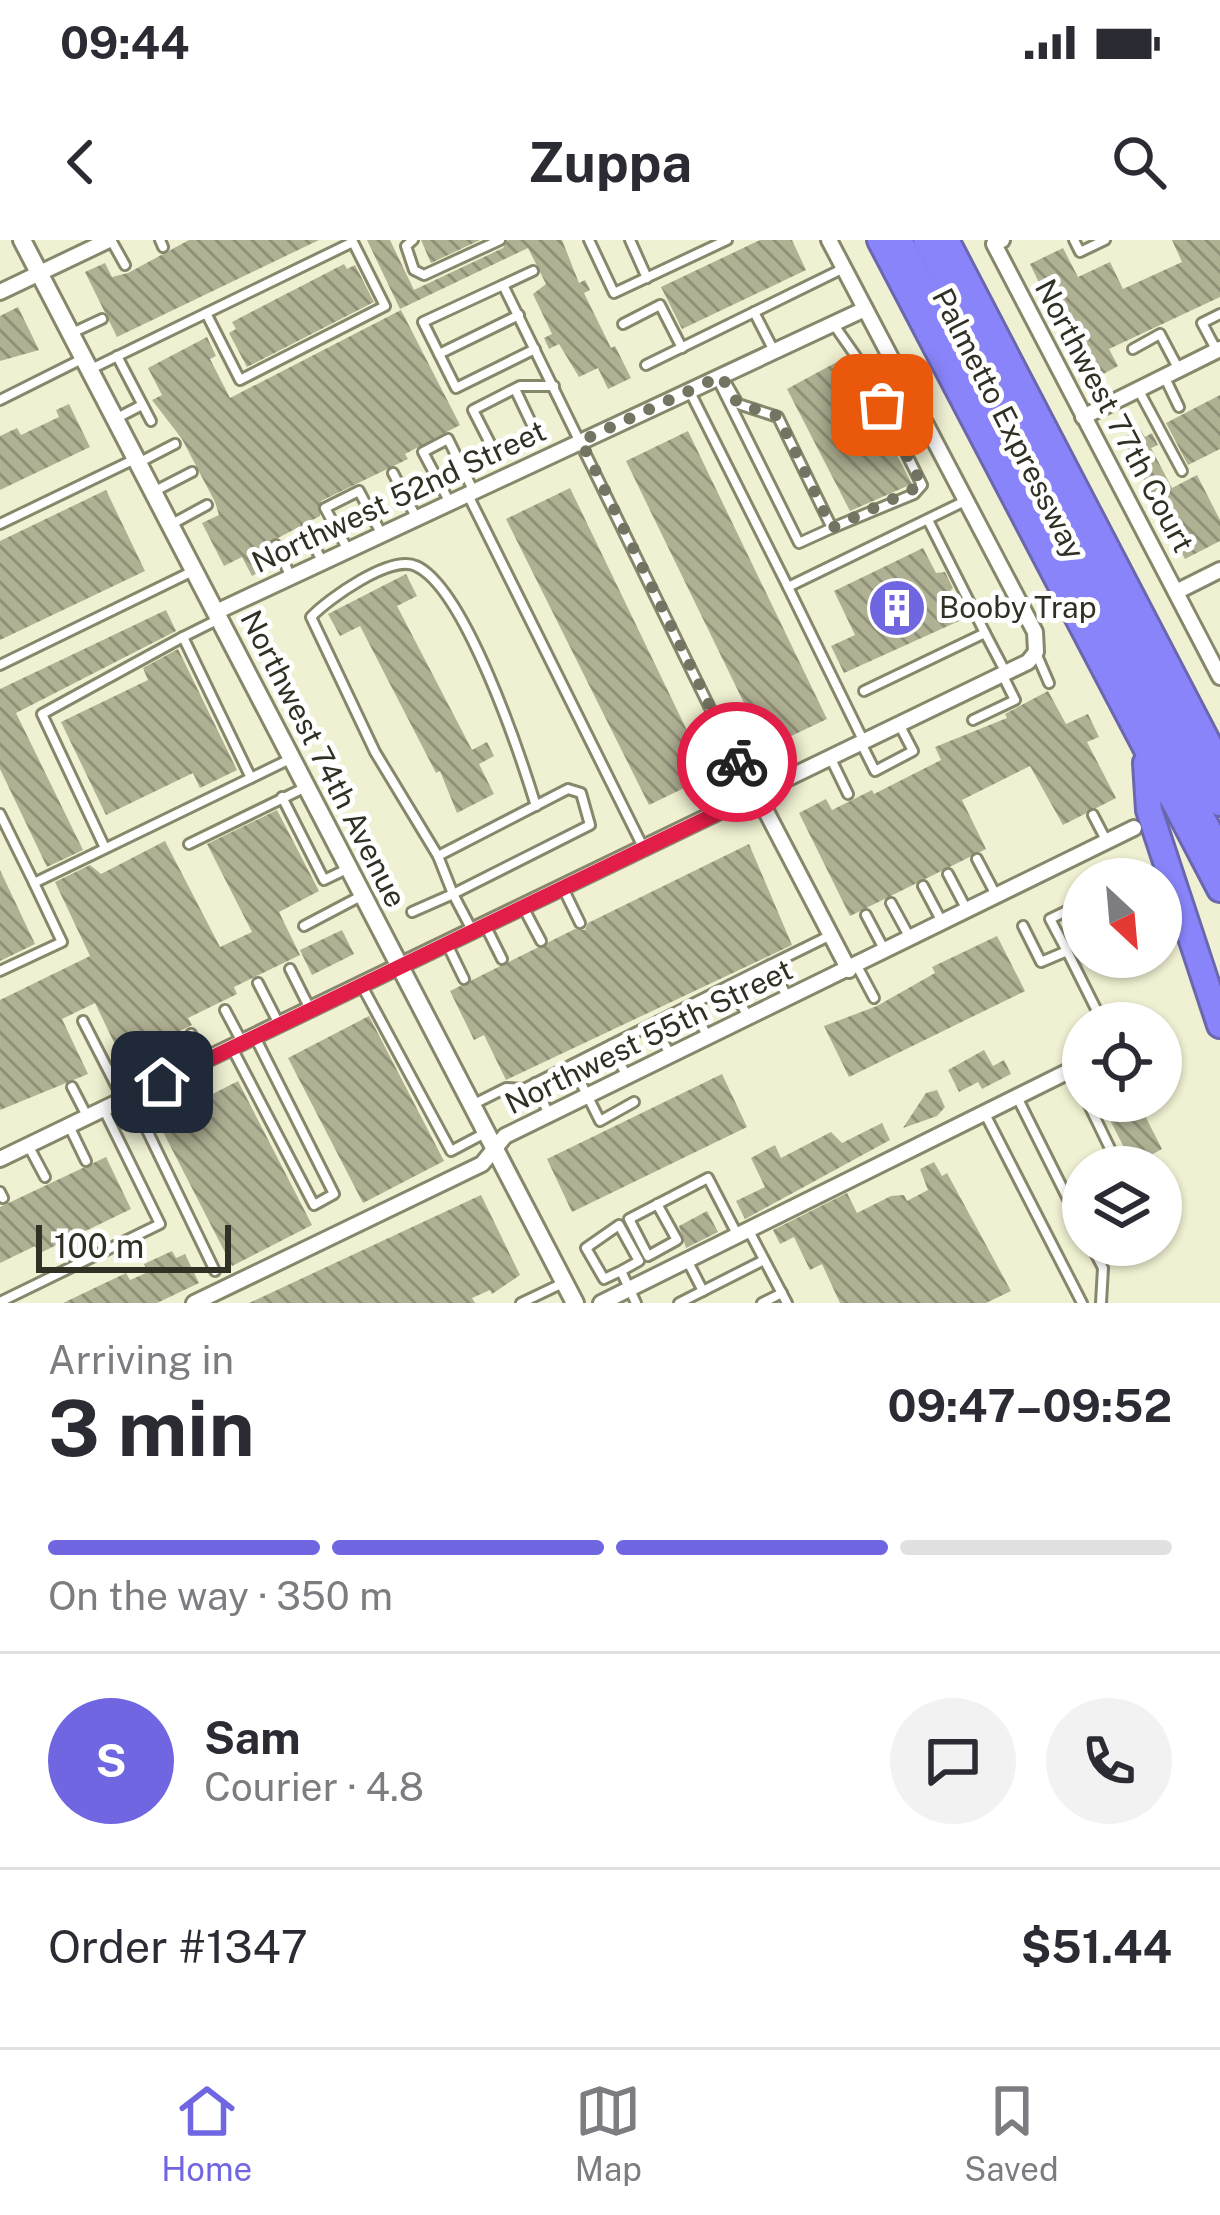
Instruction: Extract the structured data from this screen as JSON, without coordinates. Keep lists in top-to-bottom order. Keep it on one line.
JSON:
{"streets":{"highway":["Palmetto Expressway"],"street":["Northwest 77th Court","Northwest 52nd Street","Northwest 74th Avenue","Northwest 55th Street"]},"crossings":[["Northwest 52nd Street","Northwest 74th Avenue"],["Northwest 74th Avenue","Northwest 55th Street"]],"places":{"building":["Booby Trap"]},"scale_bar":"100 m","north":"bottom right","page":{"status":"09:44","header":"Zuppa","scale":"100 m","heading":["3 min","Arriving in","09:47–09:52"],"panel":["Sam","Courier · 4.8","Order #1347","$51.44"],"bar":"On the way · 350 m","round":"S","tabs":["Home","Map","Saved"]}}
